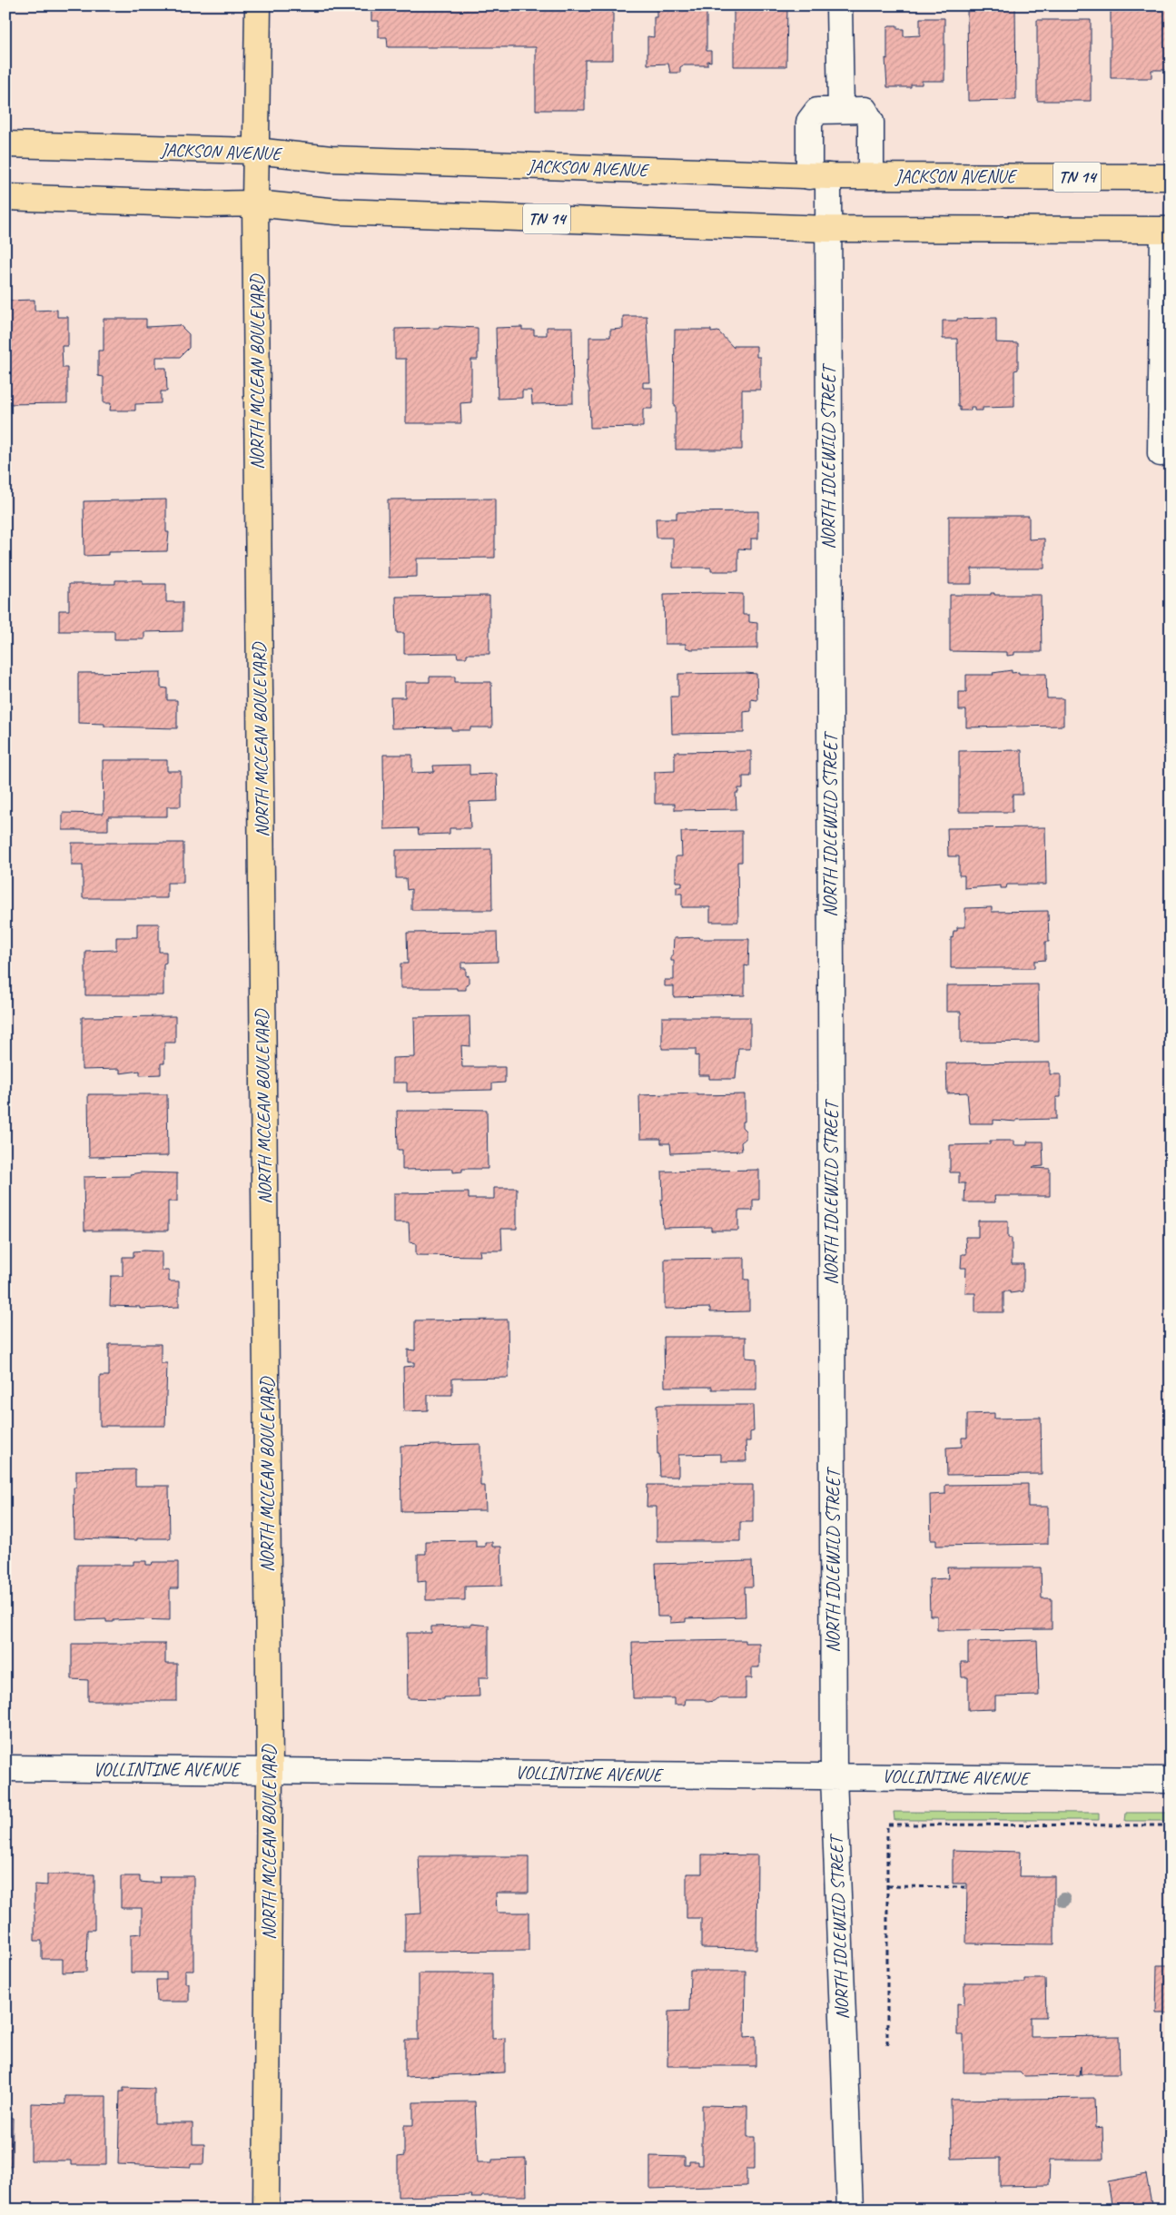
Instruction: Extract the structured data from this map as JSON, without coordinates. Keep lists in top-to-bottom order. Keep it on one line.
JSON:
{"streets":{"main road":["JACKSON AVENUE","TN 14","NORTH MCLEAN BOULEVARD"],"street":["NORTH IDLEWILD STREET","VOLLINTINE AVENUE"]},"crossings":[["JACKSON AVENUE","NORTH MCLEAN BOULEVARD"],["JACKSON AVENUE","NORTH IDLEWILD STREET"],["TN 14","NORTH MCLEAN BOULEVARD"],["TN 14","NORTH IDLEWILD STREET"],["NORTH MCLEAN BOULEVARD","VOLLINTINE AVENUE"],["NORTH IDLEWILD STREET","VOLLINTINE AVENUE"]]}
